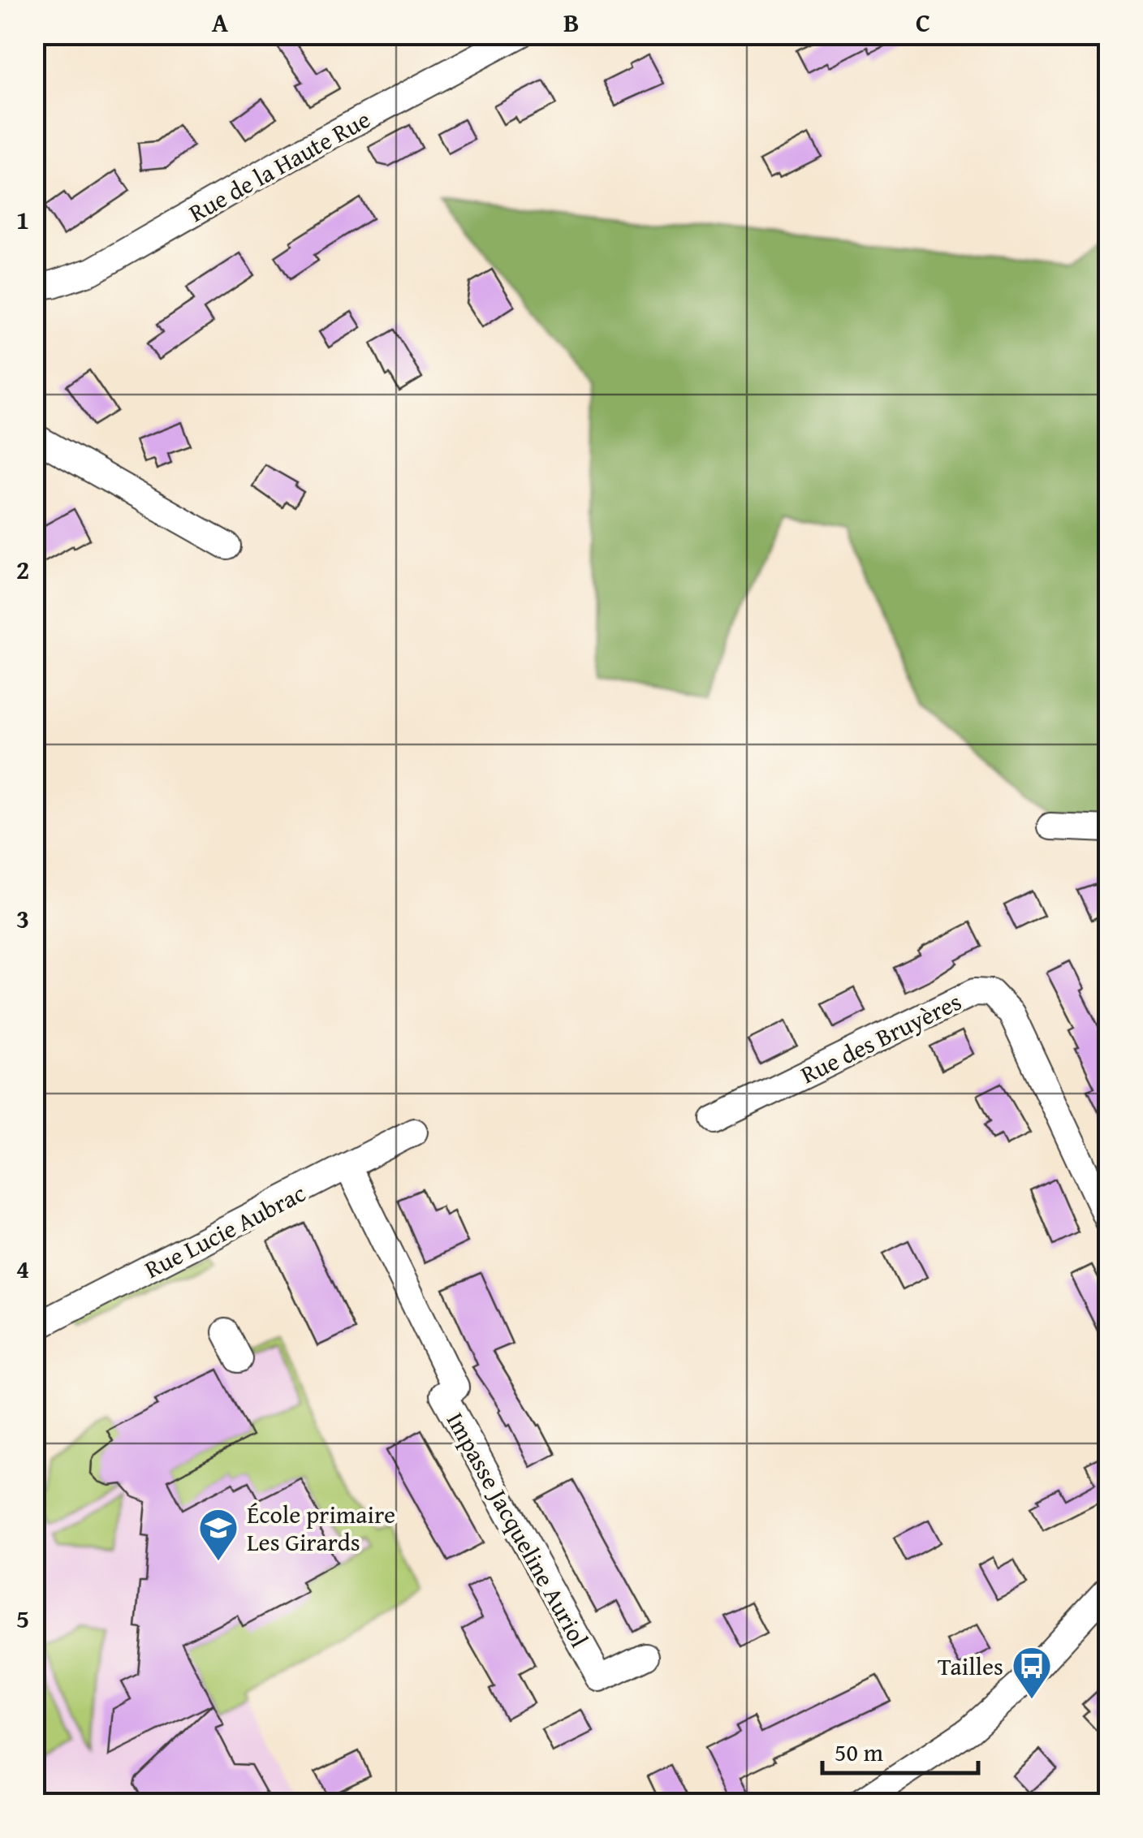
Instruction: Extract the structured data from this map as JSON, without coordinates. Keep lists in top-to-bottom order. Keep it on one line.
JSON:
{"streets":{"street":["Rue de la Haute Rue","Rue des Bruyères","Rue Lucie Aubrac","Impasse Jacqueline Auriol"]},"crossings":[["Rue Lucie Aubrac","Impasse Jacqueline Auriol"]],"places":{"school or university":["École primaire Les Girards"],"bus stop":["Tailles"]},"scale_bar":"50 m","grid":{"columns":["A","B","C"],"rows":["1","2","3","4","5"]}}
